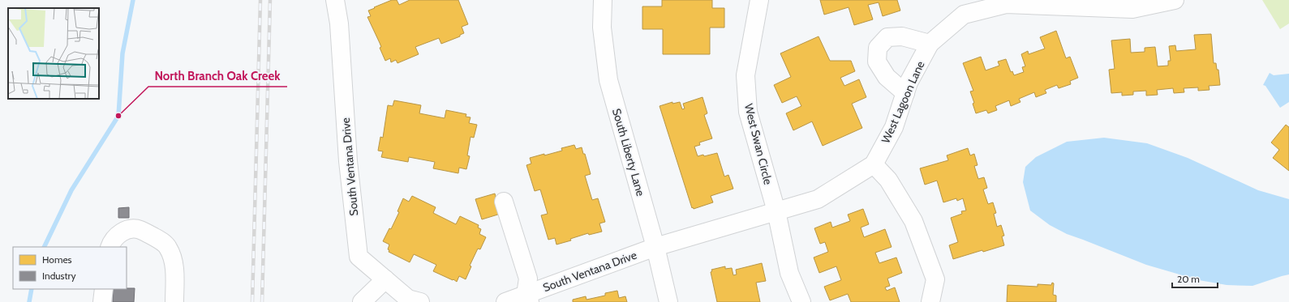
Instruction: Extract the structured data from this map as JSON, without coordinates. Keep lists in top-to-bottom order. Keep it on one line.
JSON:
{"streets":{"street":["West Lagoon Lane","West Swan Circle","South Liberty Lane","South Ventana Drive"]},"crossings":[["South Liberty Lane","South Ventana Drive"]],"places":["North Branch Oak Creek"],"legend":["Homes","Industry"],"scale_bar":"20 m"}
